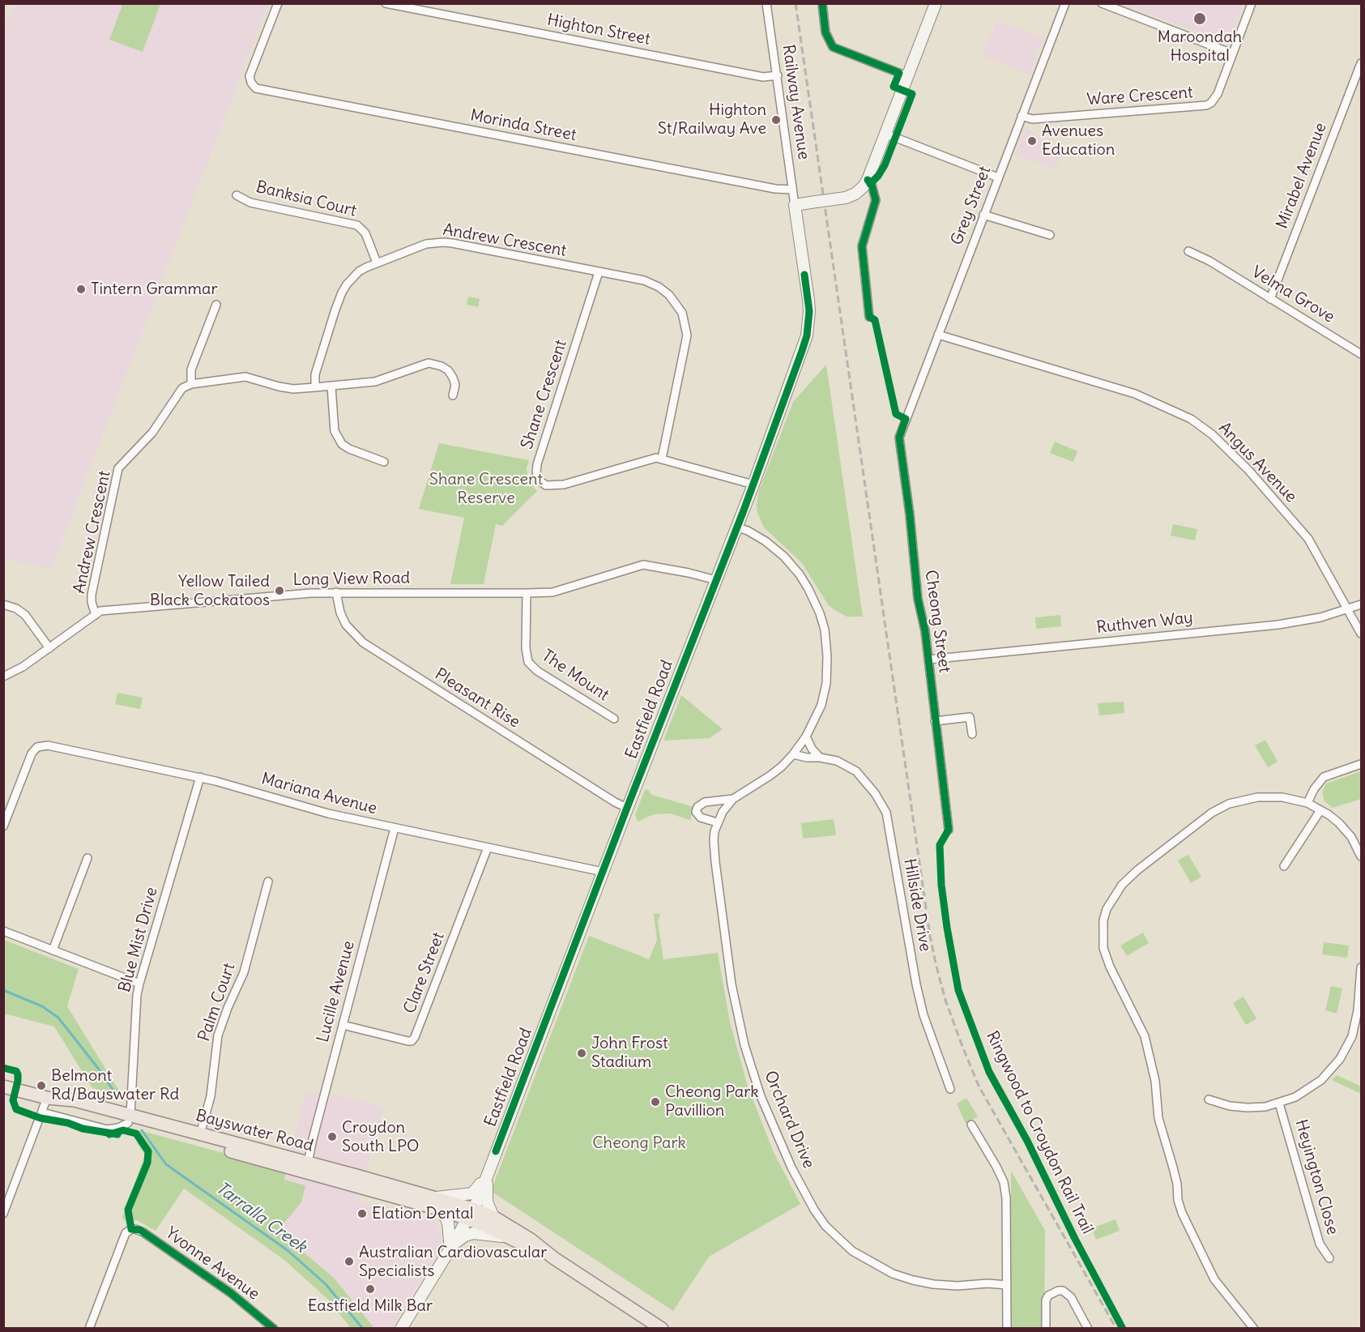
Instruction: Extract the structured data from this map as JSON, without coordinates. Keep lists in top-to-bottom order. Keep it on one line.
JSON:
{"streets":{"main road":["Eastfield Road","Bayswater Road"],"street":["Highton Street","Ware Crescent","Railway Avenue","Morinda Street","Mirabel Avenue","Banksia Court","Grey Street","Andrew Crescent","Velma Grove","Shane Crescent","Angus Avenue","Long View Road","Cheong Street","Ruthven Way","The Mount","Pleasant Rise","Mariana Avenue","Hillside Drive","Blue Mist Drive","Clare Street","Lucille Avenue","Palm Court","Orchard Drive","Heyington Close","Yvonne Avenue"],"cycle path":["Ringwood to Croydon Rail Trail"]},"crossings":[["Highton Street","Railway Avenue"],["Ware Crescent","Grey Street"],["Railway Avenue","Morinda Street"],["Railway Avenue","Eastfield Road"],["Mirabel Avenue","Velma Grove"],["Banksia Court","Andrew Crescent"],["Grey Street","Angus Avenue"],["Grey Street","Cheong Street"],["Andrew Crescent","Shane Crescent"],["Andrew Crescent","Long View Road"],["Shane Crescent","Eastfield Road"],["Angus Avenue","Ruthven Way"],["Long View Road","The Mount"],["Long View Road","Pleasant Rise"],["Long View Road","Eastfield Road"],["Cheong Street","Ruthven Way"],["Pleasant Rise","Eastfield Road"],["Eastfield Road","Mariana Avenue"],["Eastfield Road","Bayswater Road"],["Mariana Avenue","Blue Mist Drive"],["Mariana Avenue","Clare Street"],["Mariana Avenue","Lucille Avenue"],["Blue Mist Drive","Bayswater Road"],["Clare Street","Lucille Avenue"],["Lucille Avenue","Bayswater Road"],["Palm Court","Bayswater Road"]],"water":["Tarralla Creek"],"parks":["Shane Crescent Reserve","Cheong Park"],"places":["Maroondah Hospital","Highton St/Railway Ave","Avenues Education","Tintern Grammar","Yellow Tailed Black Cockatoos","John Frost Stadium","Belmont Rd/Bayswater Rd","Cheong Park Pavillion","Croydon South LPO","Elation Dental","Australian Cardiovascular Specialists","Eastfield Milk Bar"]}
